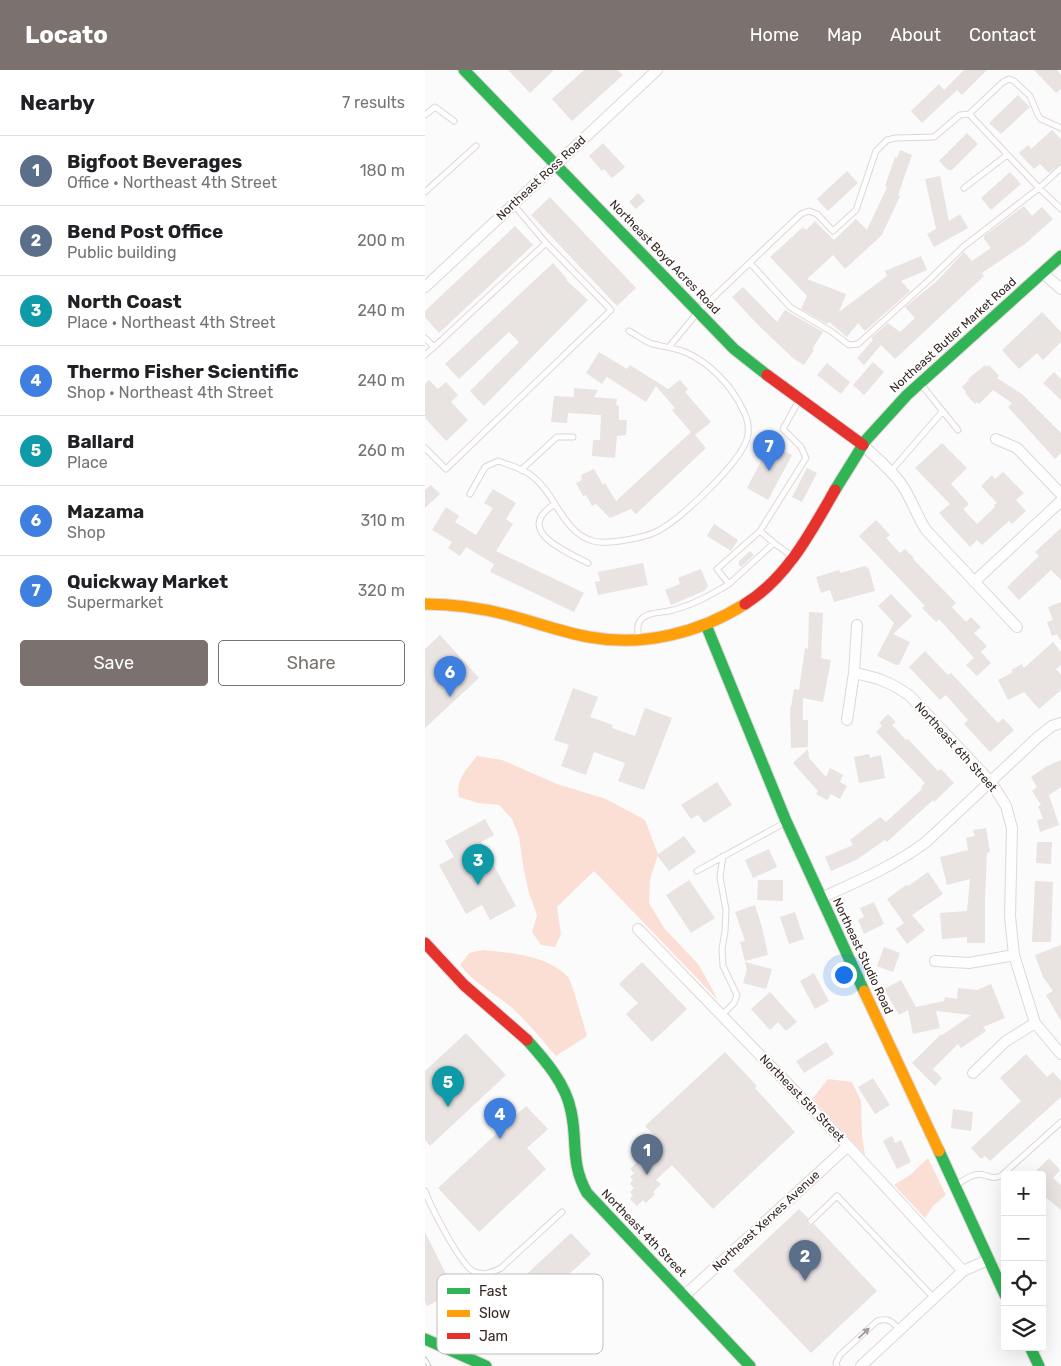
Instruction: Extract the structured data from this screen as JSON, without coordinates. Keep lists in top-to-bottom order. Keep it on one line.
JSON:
{"streets":{"street":["Northeast Ross Road","Northeast Boyd Acres Road","Northeast Butler Market Road","Northeast 6th Street","Northeast Studio Road","Northeast 5th Street","Northeast Xerxes Avenue","Northeast 4th Street"]},"crossings":[["Northeast Ross Road","Northeast Boyd Acres Road"],["Northeast Boyd Acres Road","Northeast Butler Market Road"],["Northeast Butler Market Road","Northeast Studio Road"],["Northeast 5th Street","Northeast Xerxes Avenue"],["Northeast Xerxes Avenue","Northeast 4th Street"]],"legend":["Fast","Slow","Jam"],"page":{"header":"Locato","nav":["Home","Map","About","Contact"],"heading":["Nearby","7 results"],"list":[{"mark":"1","name":"Bigfoot Beverages","note":"Office · Northeast 4th Street","value":"180 m"},{"mark":"2","name":"Bend Post Office","note":"Public building","value":"200 m"},{"mark":"3","name":"North Coast","note":"Place · Northeast 4th Street","value":"240 m"},{"mark":"4","name":"Thermo Fisher Scientific","note":"Shop · Northeast 4th Street","value":"240 m"},{"mark":"5","name":"Ballard","note":"Place","value":"260 m"},{"mark":"6","name":"Mazama","note":"Shop","value":"310 m"},{"mark":"7","name":"Quickway Market","note":"Supermarket","value":"320 m"}],"pins":["7","6","3","5","4","1","2"],"buttons":["Save","Share"],"map_buttons":["+","−"]}}
